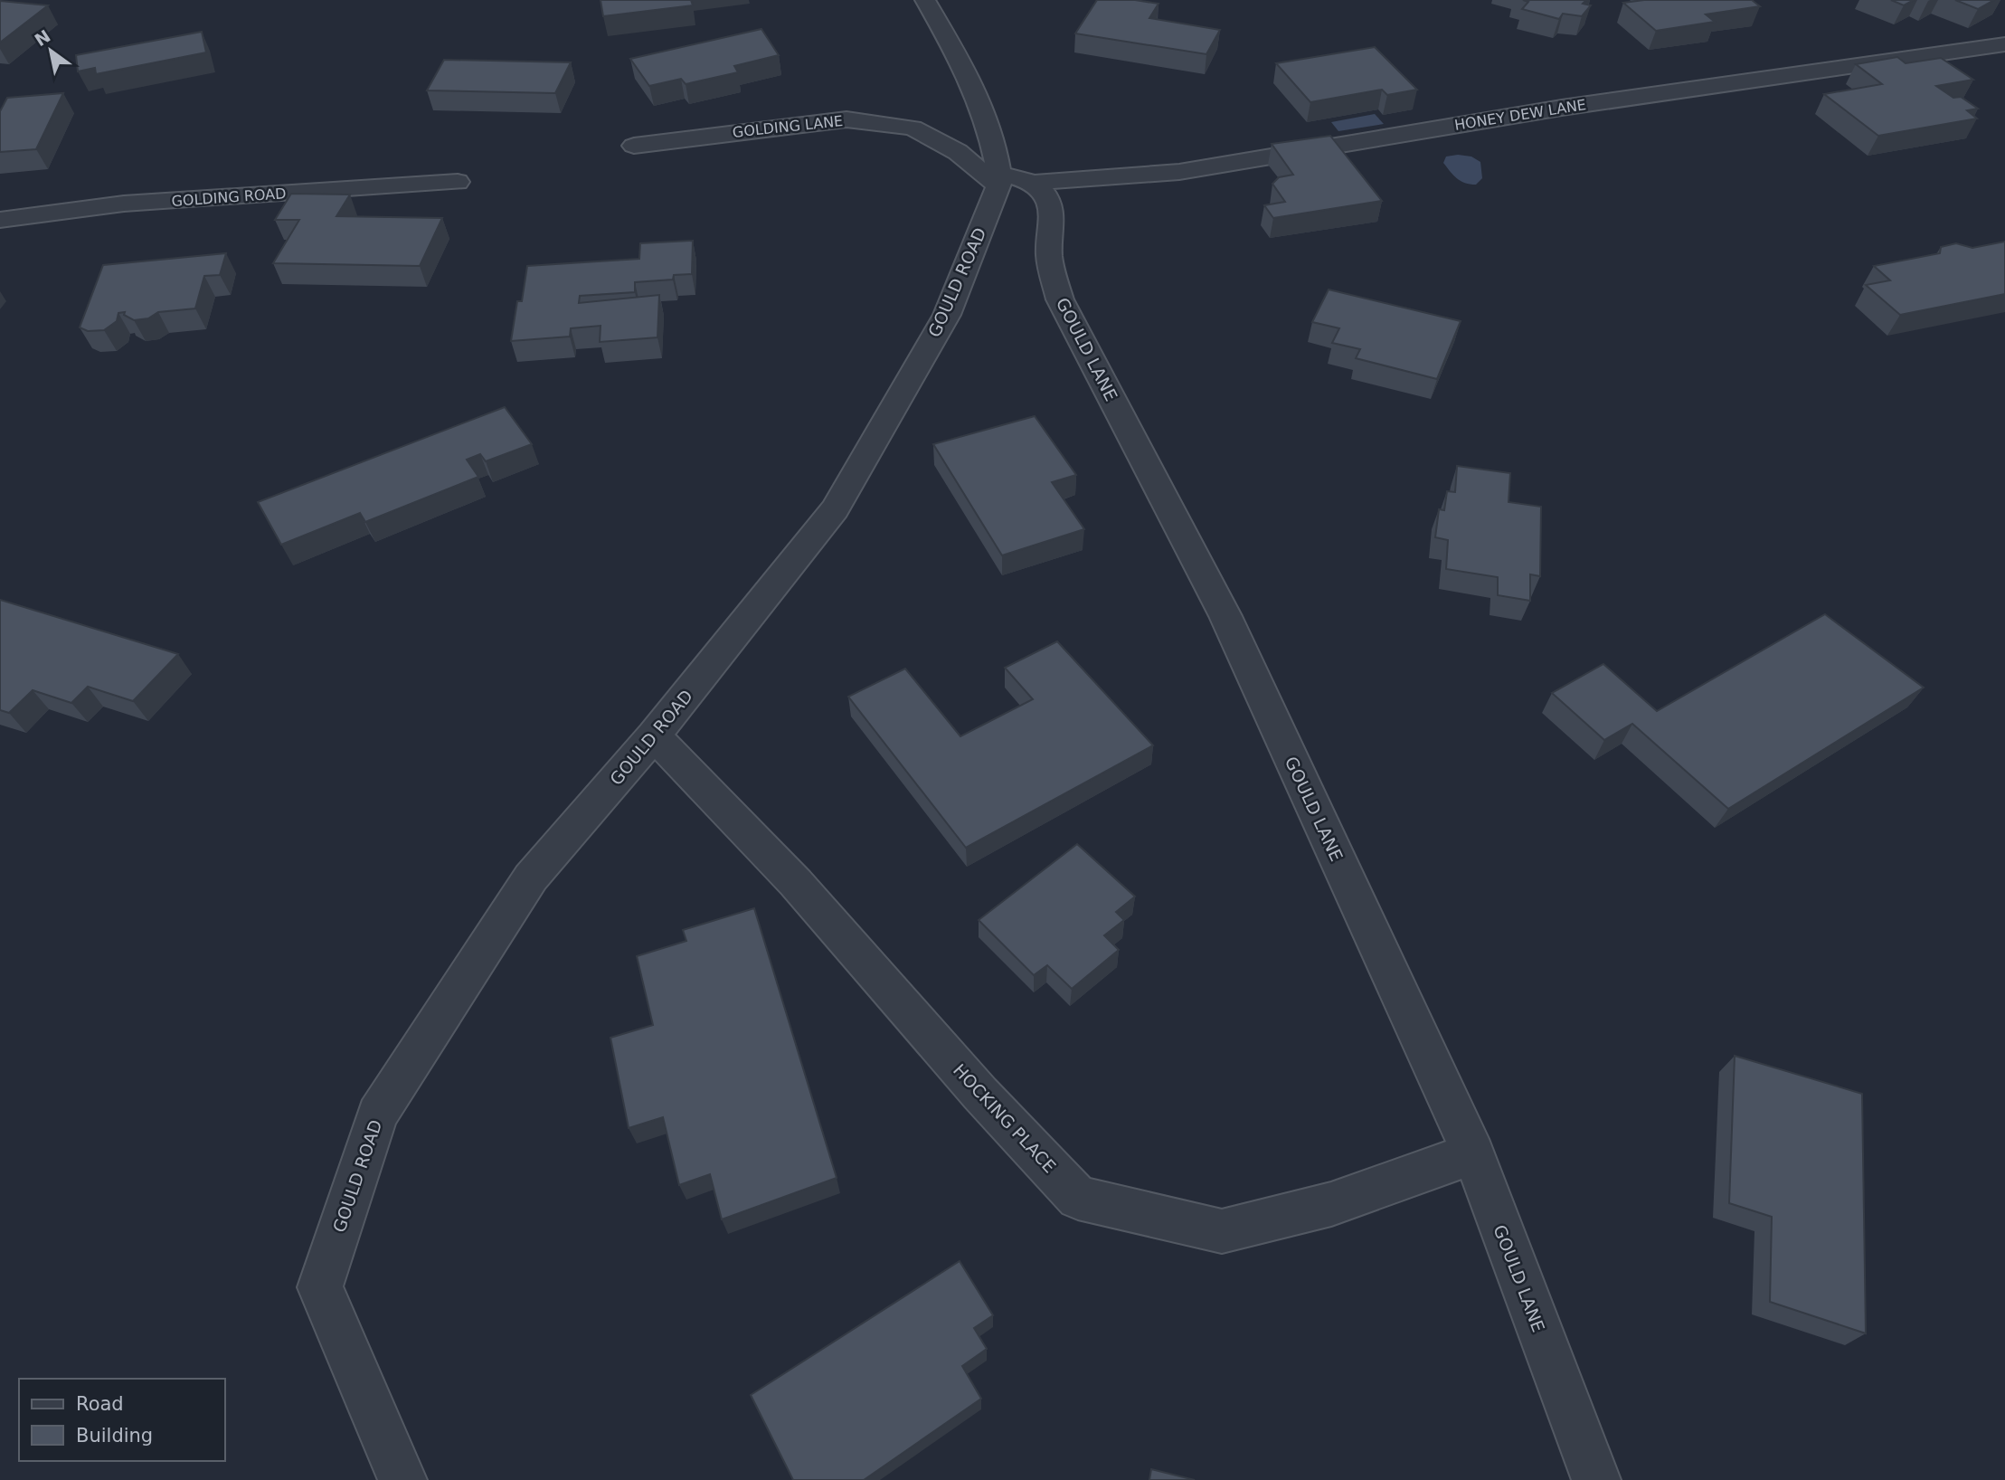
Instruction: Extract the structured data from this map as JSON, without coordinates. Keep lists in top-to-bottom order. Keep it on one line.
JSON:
{"streets":{"street":["HONEY DEW LANE","GOLDING LANE","GOLDING ROAD","GOULD ROAD","GOULD LANE","HOCKING PLACE"]},"crossings":[["HONEY DEW LANE","GOULD LANE"],["GOLDING LANE","GOULD ROAD"],["GOULD ROAD","HOCKING PLACE"],["GOULD LANE","HOCKING PLACE"]],"legend":["Road","Building"],"north":"top left"}
